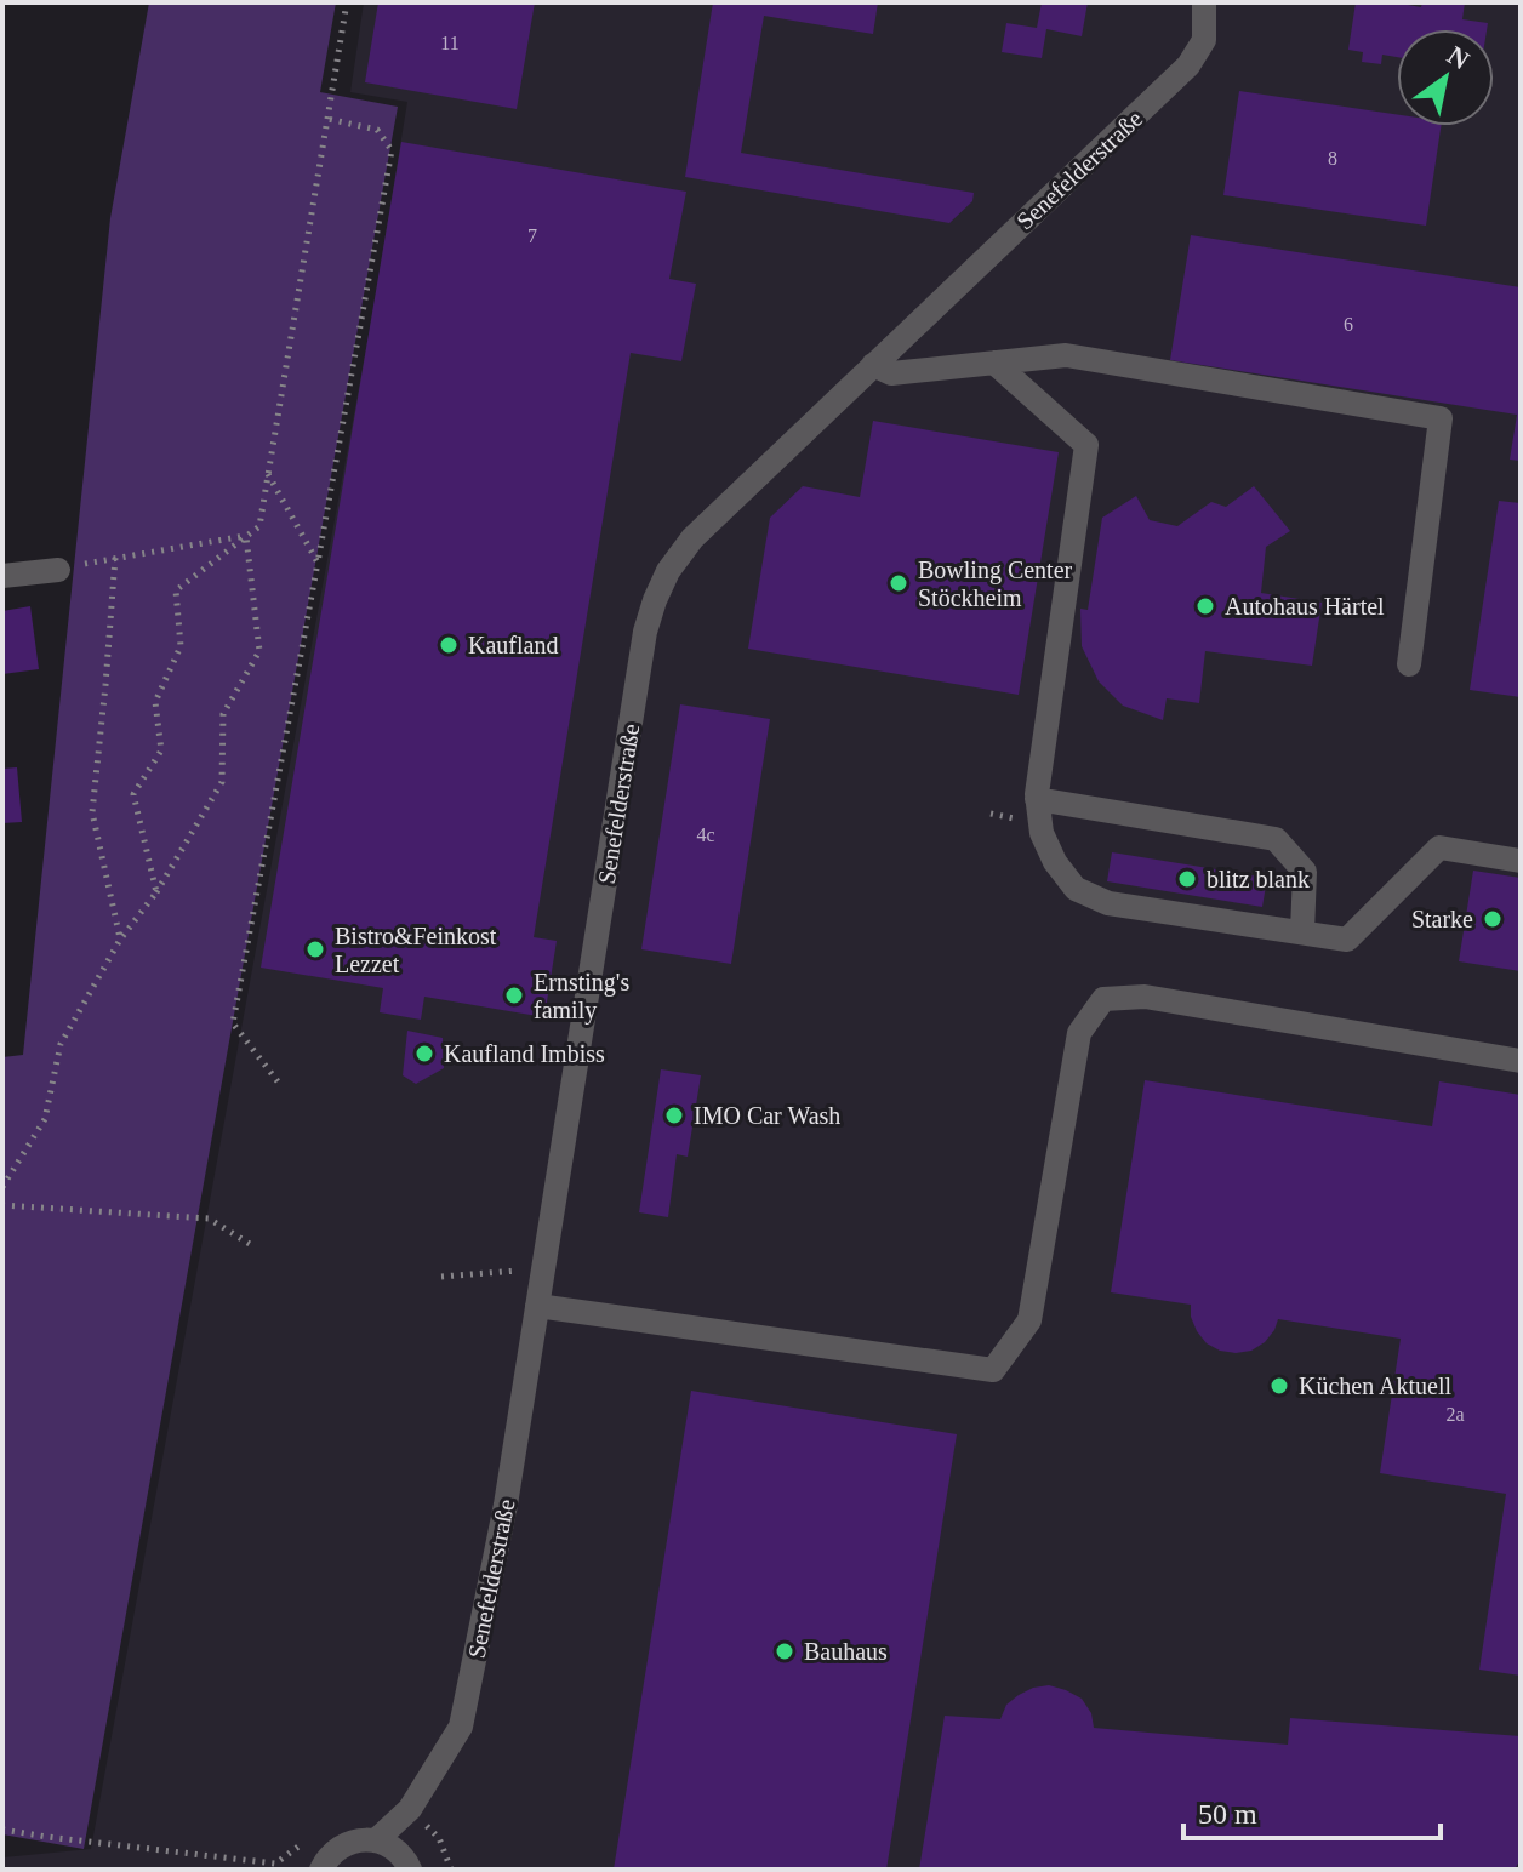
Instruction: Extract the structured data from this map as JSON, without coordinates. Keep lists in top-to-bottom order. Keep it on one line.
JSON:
{"streets":{"street":["Senefelderstraße"]},"places":["Bowling Center Stöckheim","Autohaus Härtel","Kaufland","blitz blank","Starke","Bistro&Feinkost Lezzet","Ernsting's family","Kaufland Imbiss","IMO Car Wash","Küchen Aktuell","Bauhaus"],"house_numbers":["11","8","7","6","4c","2a"],"scale_bar":"50 m","north":"top right"}
